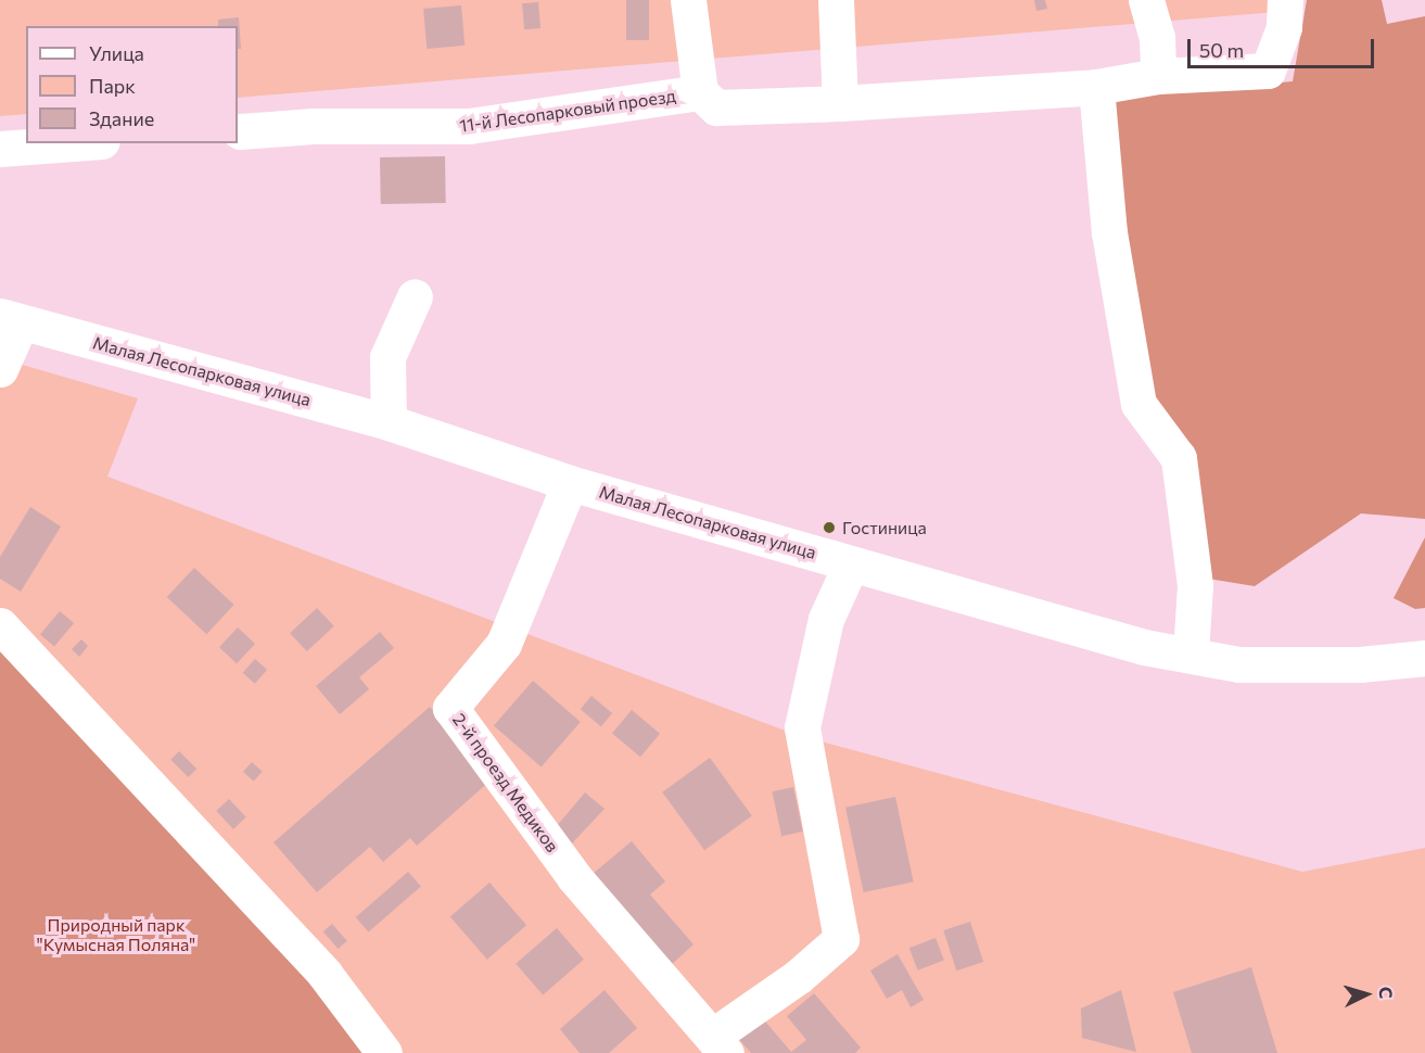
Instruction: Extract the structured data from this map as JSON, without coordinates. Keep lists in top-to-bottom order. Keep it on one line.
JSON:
{"streets":{"street":["11-й Лесопарковый проезд","Малая Лесопарковая улица","2-й проезд Медиков"]},"crossings":[["Малая Лесопарковая улица","2-й проезд Медиков"]],"parks":["Природный парк \"Кумысная Поляна\""],"places":["Гостиница"],"legend":["Улица","Парк","Здание"],"scale_bar":"50 m","north":"right"}
